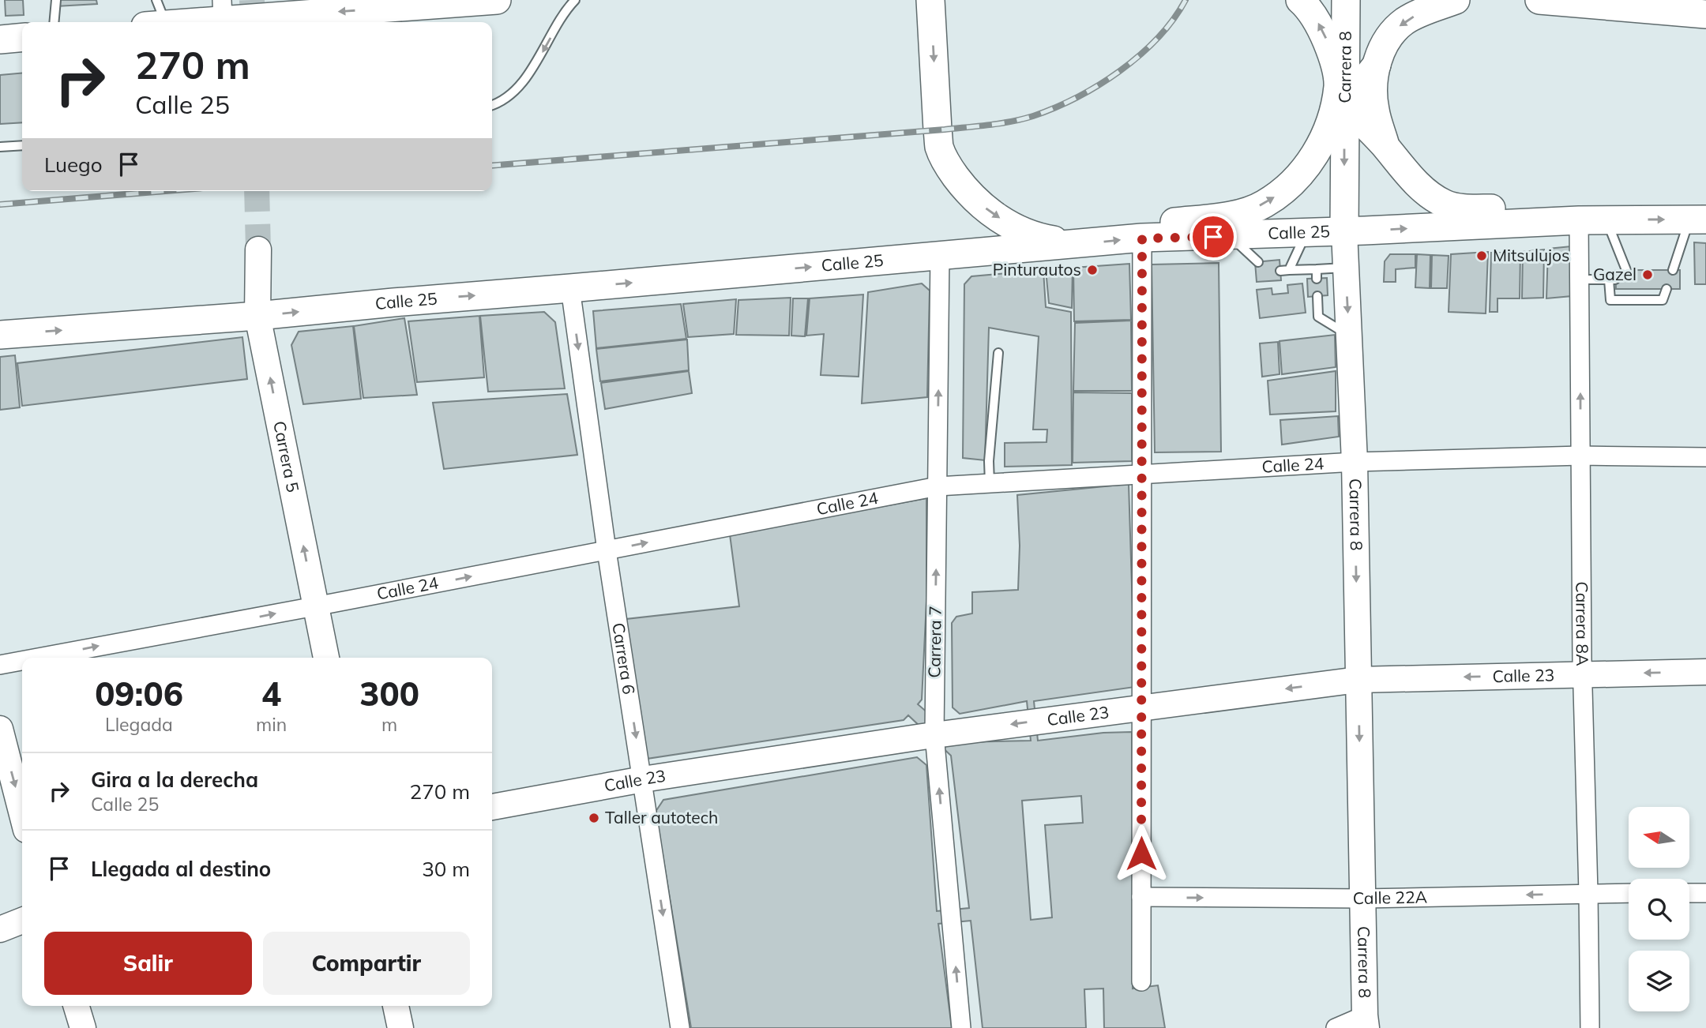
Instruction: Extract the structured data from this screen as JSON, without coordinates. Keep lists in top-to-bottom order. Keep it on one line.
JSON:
{"streets":{"main road":["Carrera 8","Calle 25","Carrera 5","Calle 23"],"street":["Calle 24","Carrera 8A","Carrera 7","Carrera 6","Calle 22A"]},"crossings":[["Carrera 8","Calle 25"],["Carrera 8","Calle 24"],["Carrera 8","Calle 23"],["Carrera 8","Calle 22A"],["Calle 25","Carrera 5"],["Calle 25","Carrera 8A"],["Calle 25","Carrera 7"],["Calle 25","Carrera 6"],["Carrera 5","Calle 24"],["Calle 24","Carrera 8A"],["Calle 24","Carrera 7"],["Calle 24","Carrera 6"],["Carrera 8A","Calle 23"],["Carrera 8A","Calle 22A"],["Carrera 7","Calle 23"],["Carrera 6","Calle 23"]],"one_way":["Carrera 8","Calle 25","Carrera 5","Calle 24","Carrera 7","Carrera 6","Calle 23"],"places":["Mitsulujos","Pinturautos","Gazel","Taller autotech"],"north":"left","page":{"turn":["270 m","Calle 25"],"then":"Luego","eta":["09:06","Llegada","4","min","300","m"],"list":[{"name":"Gira a la derecha","note":"Calle 25","value":"270 m"},{"name":"Llegada al destino","value":"30 m"}],"buttons":["Salir","Compartir"]}}
